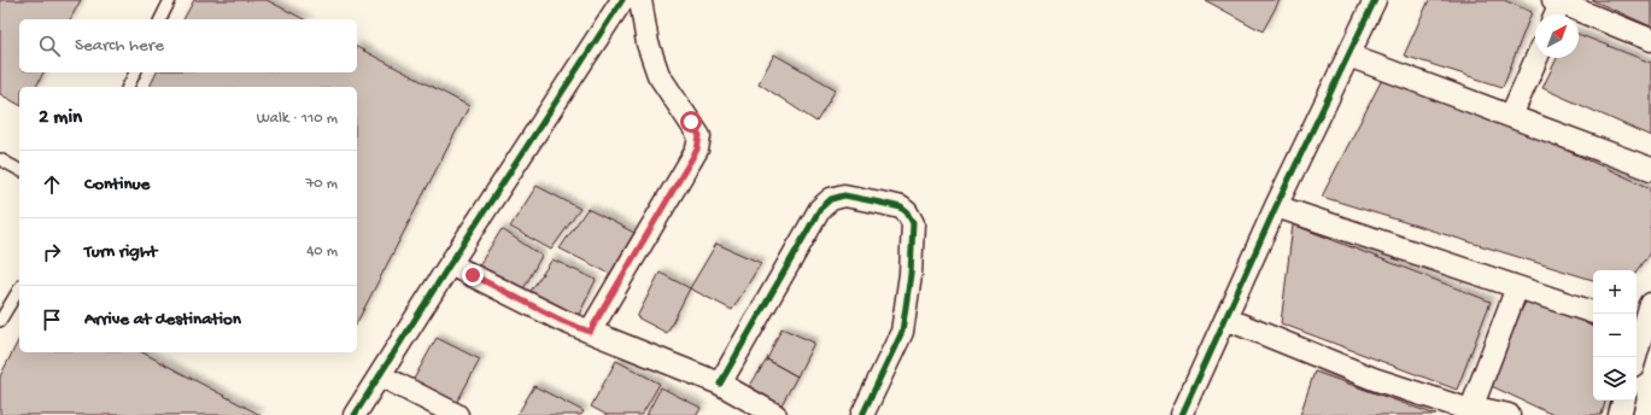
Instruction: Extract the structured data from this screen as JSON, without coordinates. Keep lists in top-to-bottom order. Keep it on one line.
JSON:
{"north":"top right","page":{"search":"Search here","heading":["2 min","Walk · 110 m"],"list":[["Continue","70 m"],["Turn right","40 m"],"Arrive at destination"],"map_buttons":["+","−"]}}
